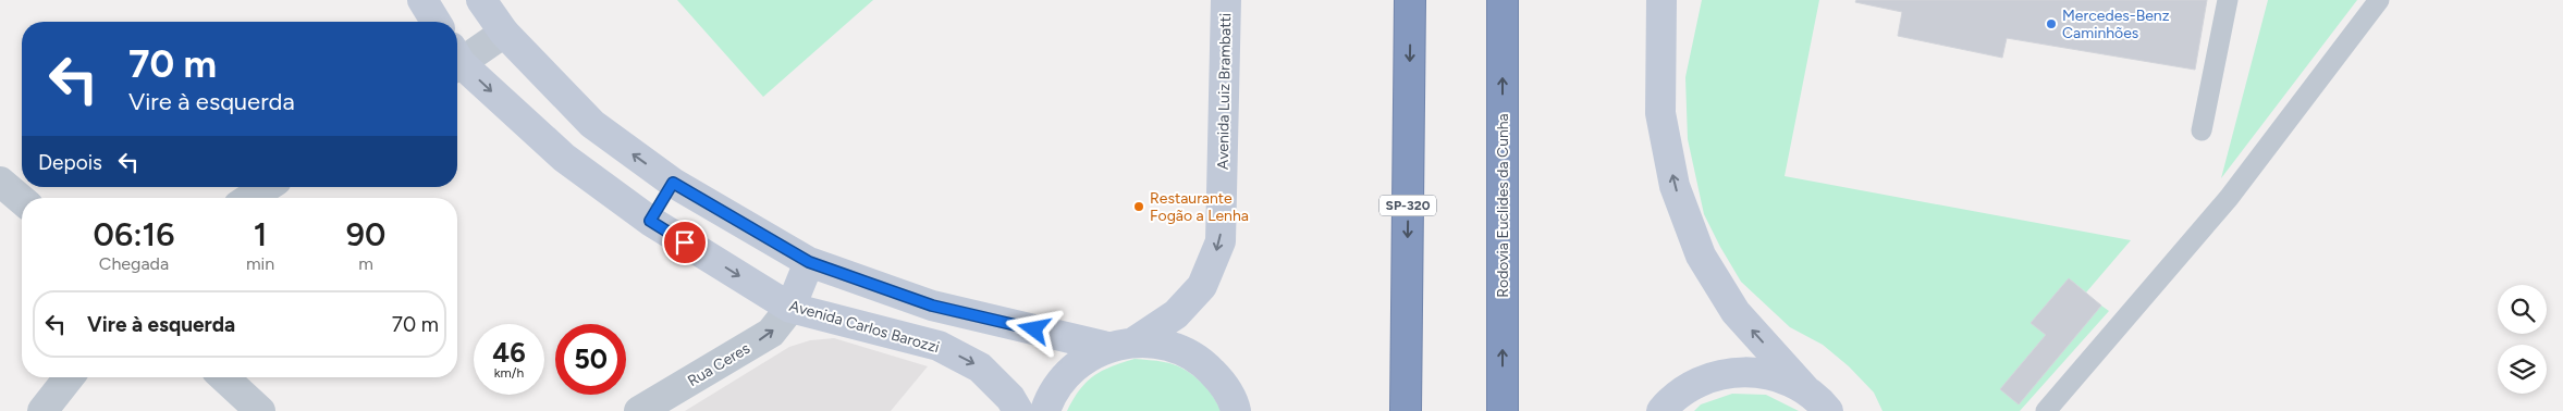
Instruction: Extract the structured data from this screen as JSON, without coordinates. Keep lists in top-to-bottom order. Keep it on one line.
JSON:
{"streets":{"highway":["SP-320","Rodovia Euclides da Cunha"],"main road":["Avenida Luiz Brambatti","Avenida Carlos Barozzi"],"street":["Rua Ceres"]},"crossings":[["Avenida Carlos Barozzi","Rua Ceres"]],"one_way":["Avenida Luiz Brambatti","Rua Ceres"],"places":["Mercedes-Benz Caminhões","Restaurante Fogão a Lenha"],"page":{"turn":["70 m","Vire à esquerda"],"then":"Depois","eta":["06:16","Chegada","1","min","90","m"],"list":[{"name":"Vire à esquerda","value":"70 m"}],"speed":"46 km/h","limit":"50"}}
